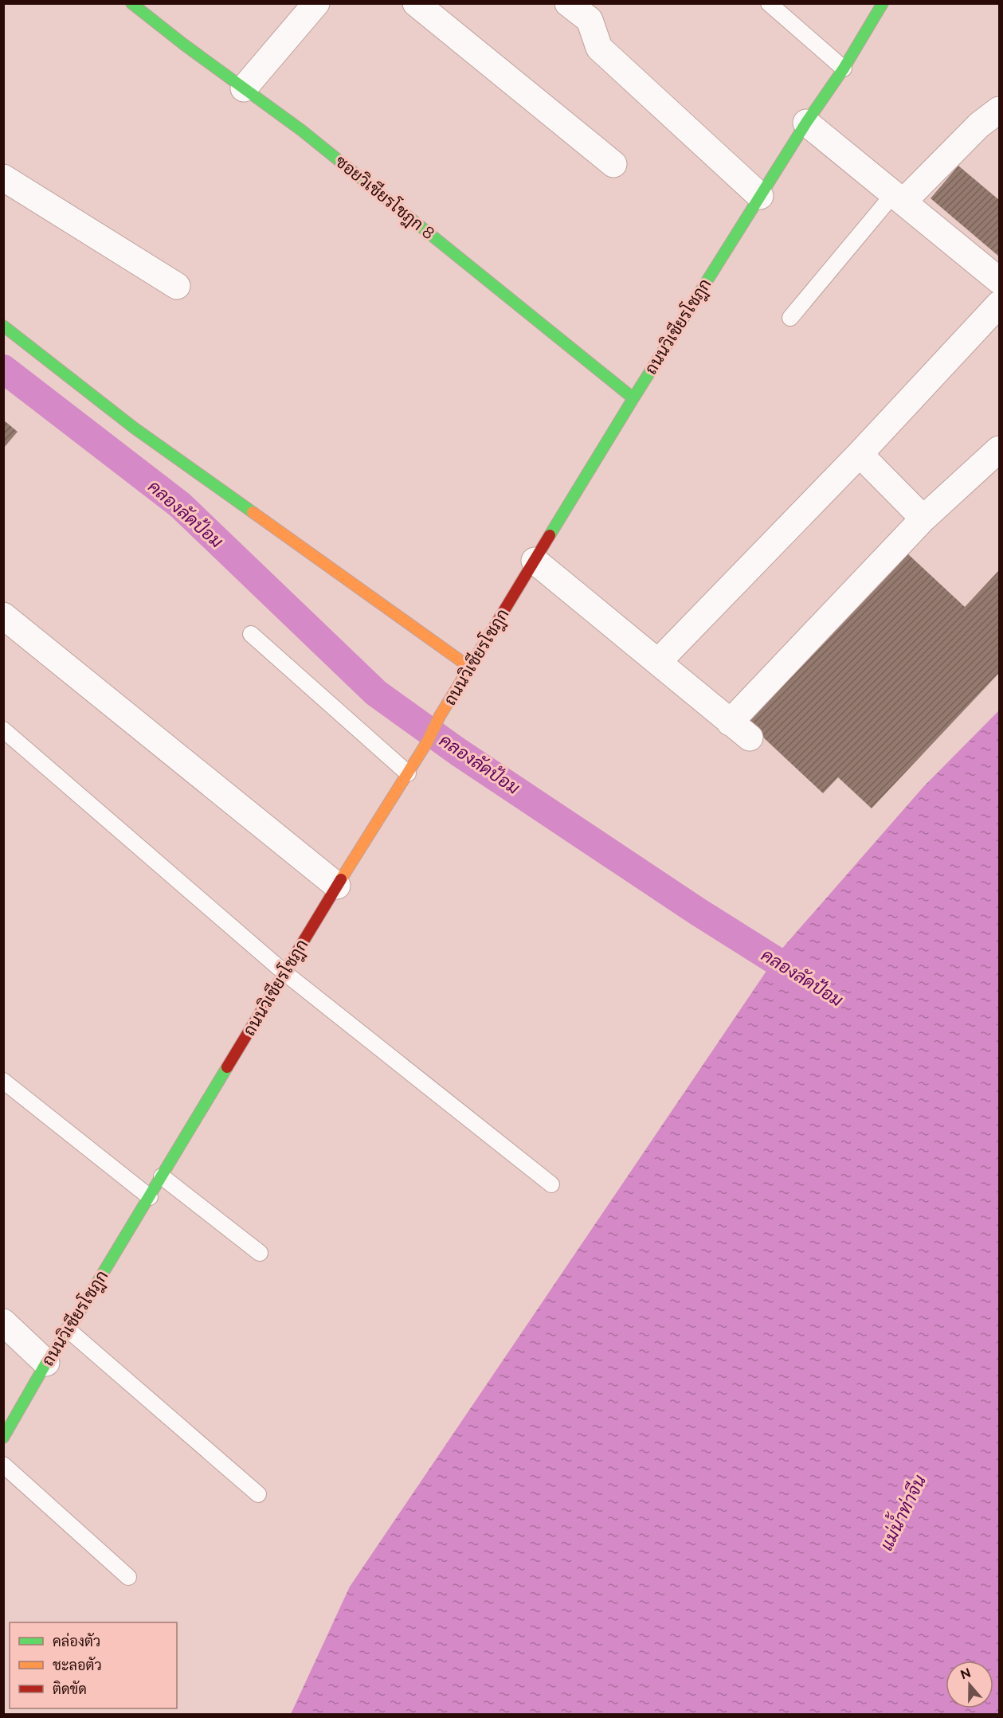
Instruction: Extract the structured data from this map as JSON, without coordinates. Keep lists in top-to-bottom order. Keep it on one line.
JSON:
{"streets":{"street":["ซอยวิเชียรโชฎก 8","ถนนวิเชียรโชฎก"]},"crossings":[["ซอยวิเชียรโชฎก 8","ถนนวิเชียรโชฎก"]],"water":["คลองลัดป้อม","แม่น้ำท่าจีน"],"legend":["คล่องตัว","ชะลอตัว","ติดขัด"],"north":"top"}
